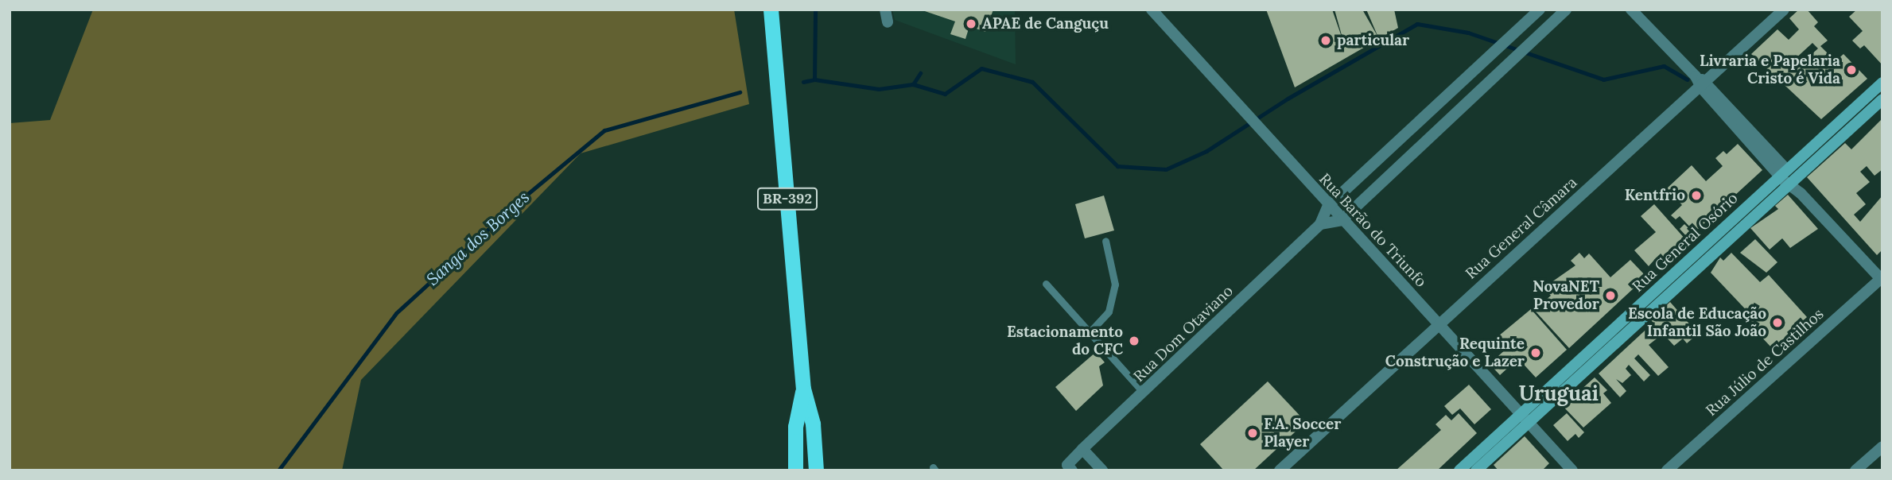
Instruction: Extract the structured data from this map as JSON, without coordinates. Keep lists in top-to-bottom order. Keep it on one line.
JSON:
{"streets":{"highway":["BR-392"],"main road":["Rua General Osório"],"street":["Rua General Câmara","Rua Barão do Triunfo","Rua Dom Otaviano","Rua Júlio de Castilhos"]},"crossings":[["Rua General Câmara","Rua Barão do Triunfo"],["Rua Barão do Triunfo","Rua General Osório"],["Rua Barão do Triunfo","Rua Dom Otaviano"]],"districts":["Uruguai"],"water":["Sanga dos Borges"],"places":["APAE de Canguçu","particular","Livraria e Papelaria Cristo é Vida","Kentfrio","NovaNET Provedor","Escola de Educação Infantil São João","Estacionamento do CFC","Requinte Construção e Lazer","F.A. Soccer Player"]}
